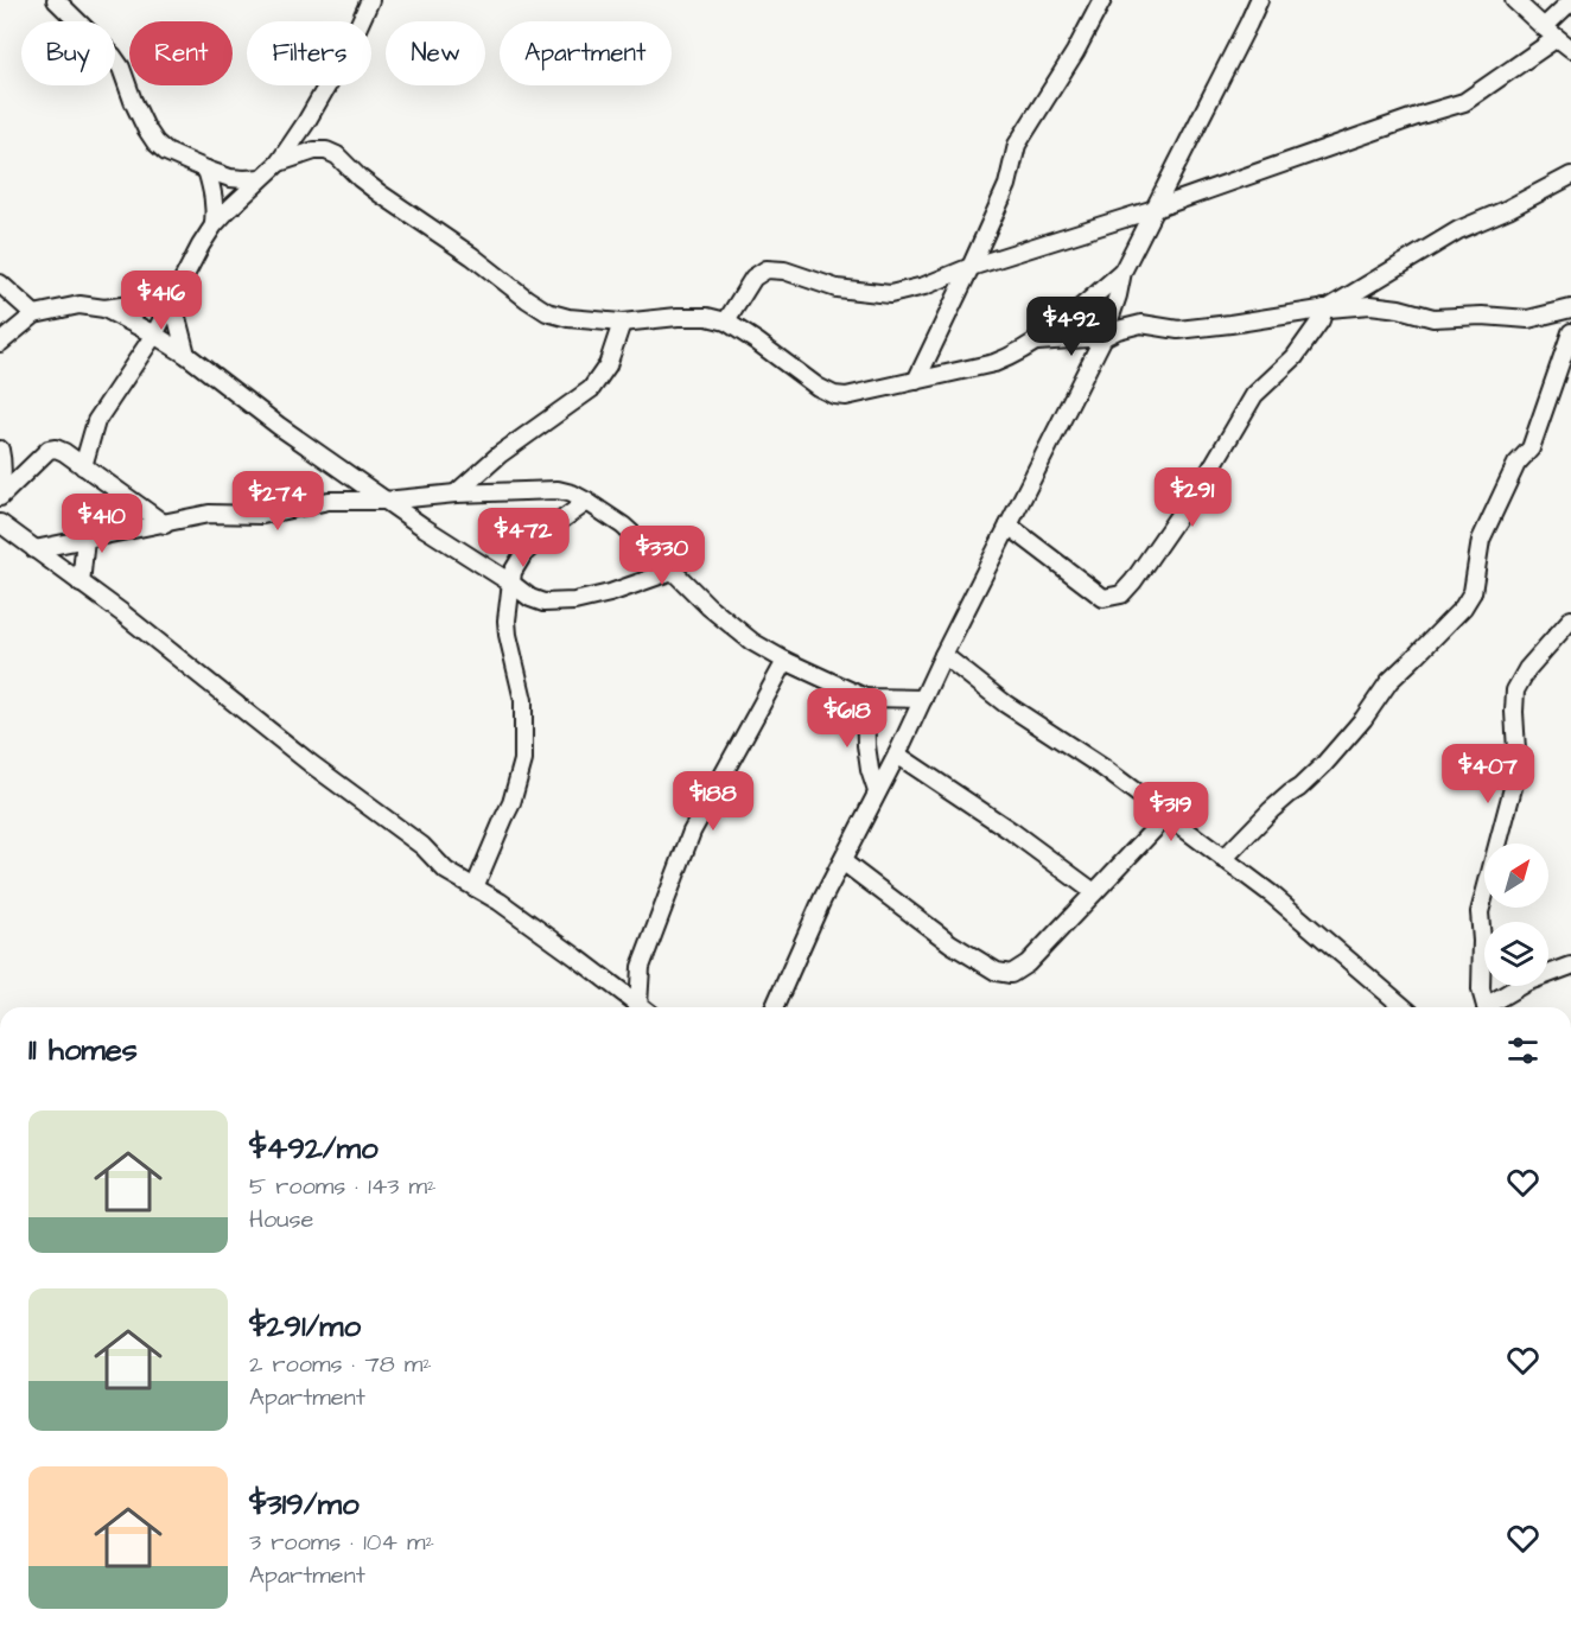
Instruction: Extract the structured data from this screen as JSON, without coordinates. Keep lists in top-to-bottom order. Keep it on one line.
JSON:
{"north":"top right","page":{"chip":["Buy","Rent","Filters","New","Apartment"],"price":["$416","$492","$291","$274","$410","$472","$330","$618","$407","$188","$319"],"heading":"11 homes","list":[{"name":"$492/mo","note":"5 rooms · 143 m² · House"},{"name":"$291/mo","note":"2 rooms · 78 m² · Apartment"},{"name":"$319/mo","note":"3 rooms · 104 m² · Apartment"}]}}
